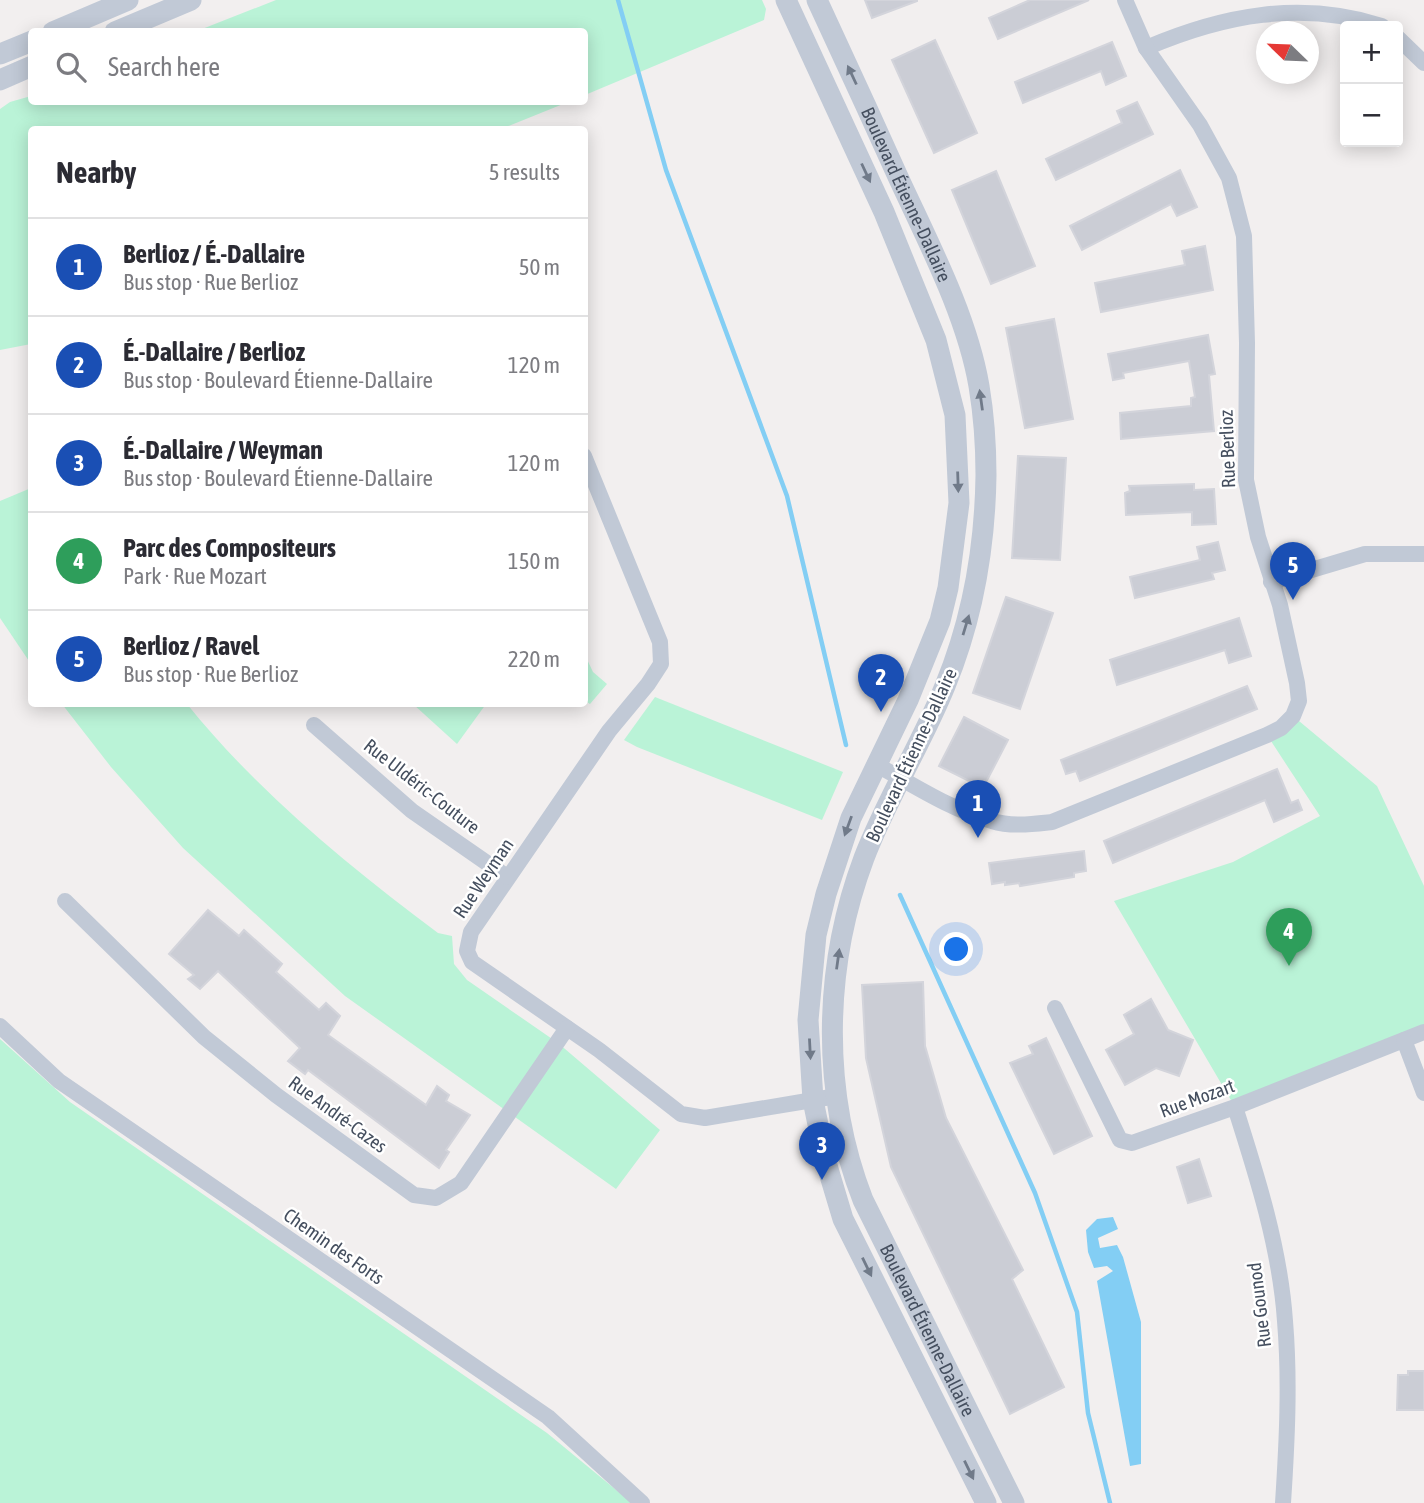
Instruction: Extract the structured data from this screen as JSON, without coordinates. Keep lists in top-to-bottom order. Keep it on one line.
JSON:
{"streets":{"street":["Boulevard Étienne-Dallaire","Rue Berlioz","Rue Uldéric-Couture","Rue Weyman","Rue Mozart","Rue André-Cazes","Chemin des Forts","Rue Gounod"]},"crossings":[["Boulevard Étienne-Dallaire","Rue Berlioz"],["Boulevard Étienne-Dallaire","Rue Weyman"],["Rue Uldéric-Couture","Rue Weyman"],["Rue Weyman","Rue André-Cazes"],["Rue Mozart","Rue Gounod"]],"north":"top left","page":{"map_buttons":["+","−"],"search":"Search here","heading":["Nearby","5 results"],"list":[{"mark":"1","name":"Berlioz / É.-Dallaire","note":"Bus stop · Rue Berlioz","value":"50 m"},{"mark":"2","name":"É.-Dallaire / Berlioz","note":"Bus stop · Boulevard Étienne-Dallaire","value":"120 m"},{"mark":"3","name":"É.-Dallaire / Weyman","note":"Bus stop · Boulevard Étienne-Dallaire","value":"120 m"},{"mark":"4","name":"Parc des Compositeurs","note":"Park · Rue Mozart","value":"150 m"},{"mark":"5","name":"Berlioz / Ravel","note":"Bus stop · Rue Berlioz","value":"220 m"}],"pins":["5","2","1","4","3"]}}
